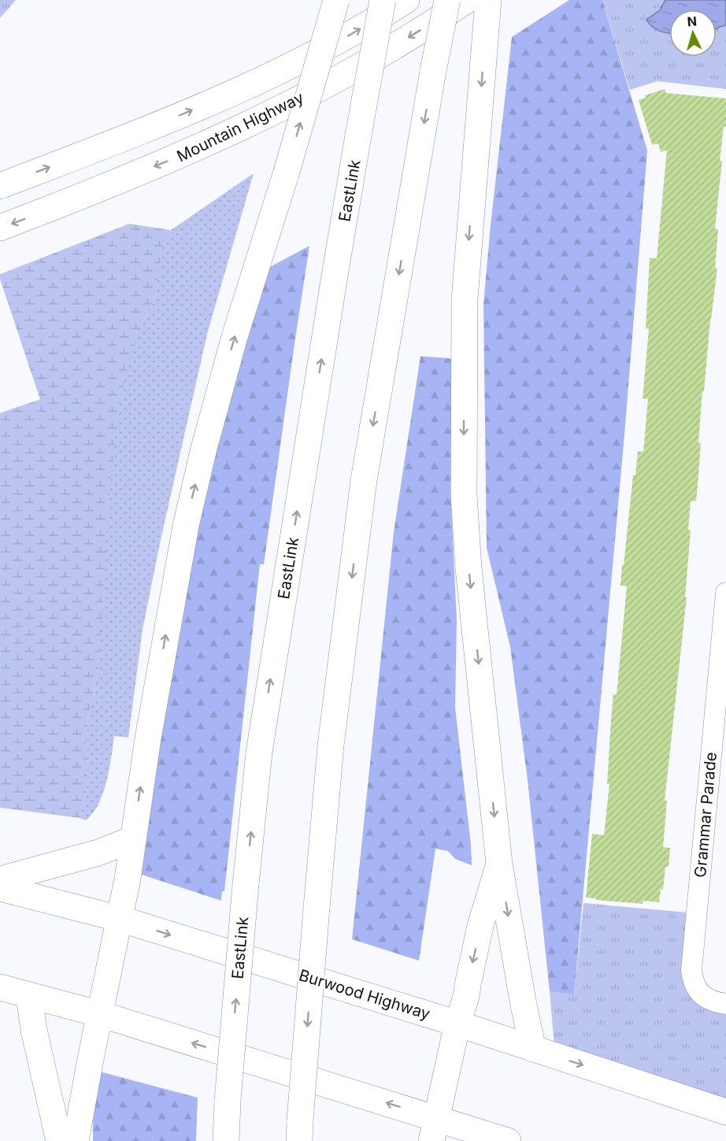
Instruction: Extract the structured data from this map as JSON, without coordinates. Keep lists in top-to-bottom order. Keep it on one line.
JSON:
{"streets":{"main road":["Mountain Highway","EastLink","Burwood Highway"],"street":["Grammar Parade"]},"north":"top"}
